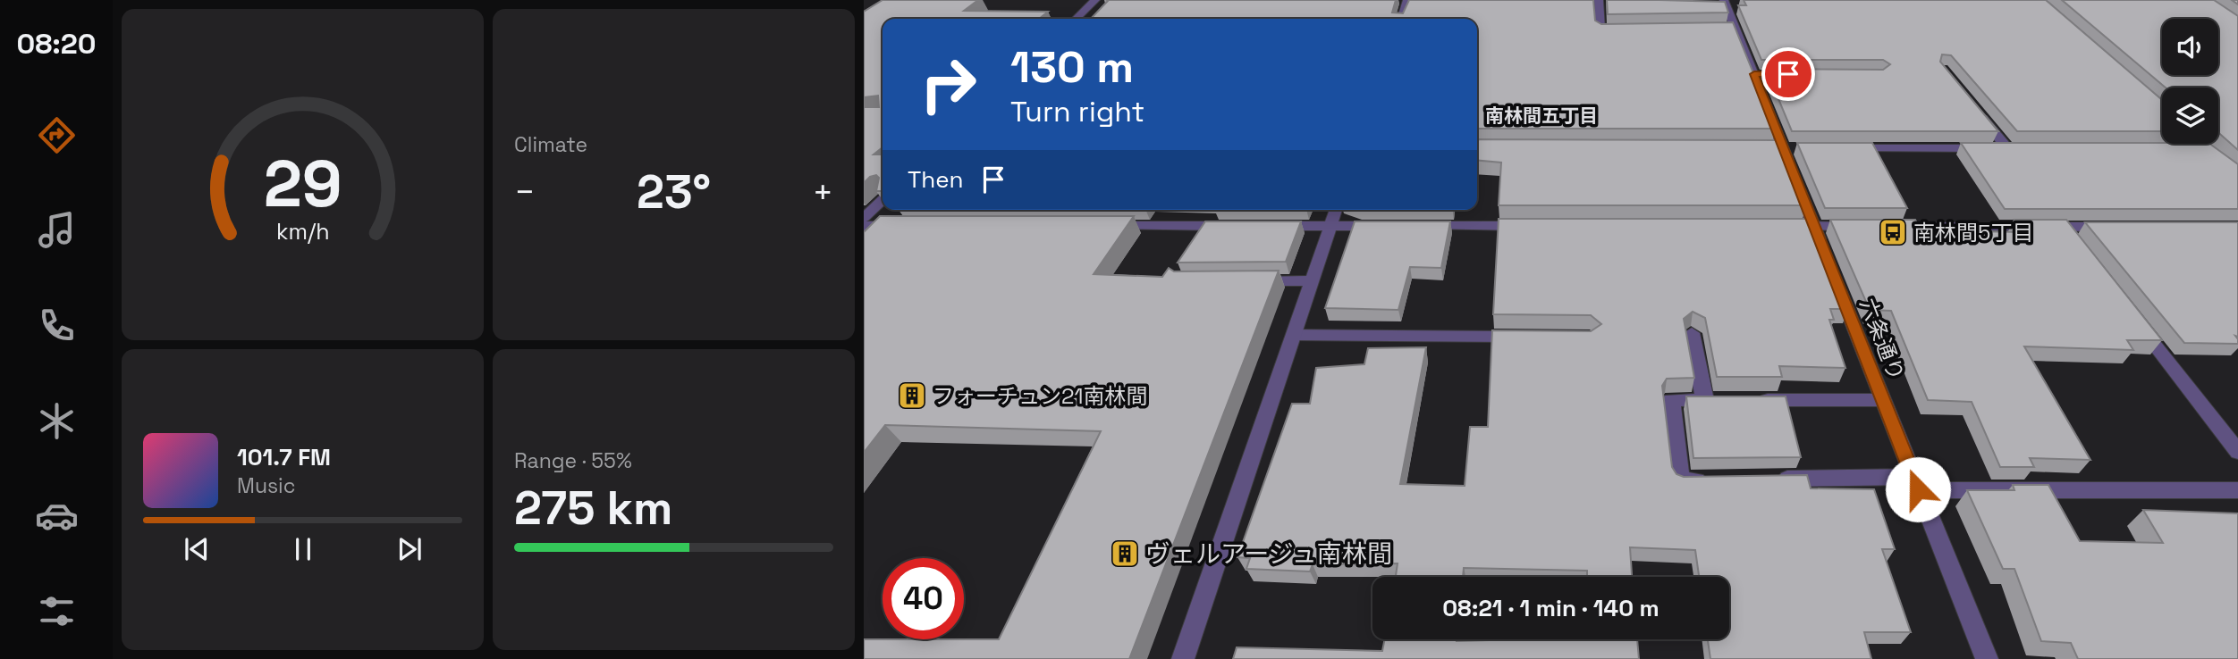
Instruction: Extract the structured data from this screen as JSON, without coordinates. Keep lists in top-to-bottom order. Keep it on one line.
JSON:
{"streets":{"street":["六条通り"]},"districts":["南林間五丁目"],"places":{"bus stop":["南林間5丁目"],"building":["フォーチュン21南林間","ヴェルアージュ南林間"]},"page":{"tabs":"08:20","tile":["Climate",["Range · 55%","275 km"]],"turn":["130 m","Turn right"],"then":"Then","heat":["−","23°","+"],"song":["101.7 FM","Music"],"limit":"40","trip":"08:21 · 1 min · 140 m","gauge":["29","km/h"]}}
